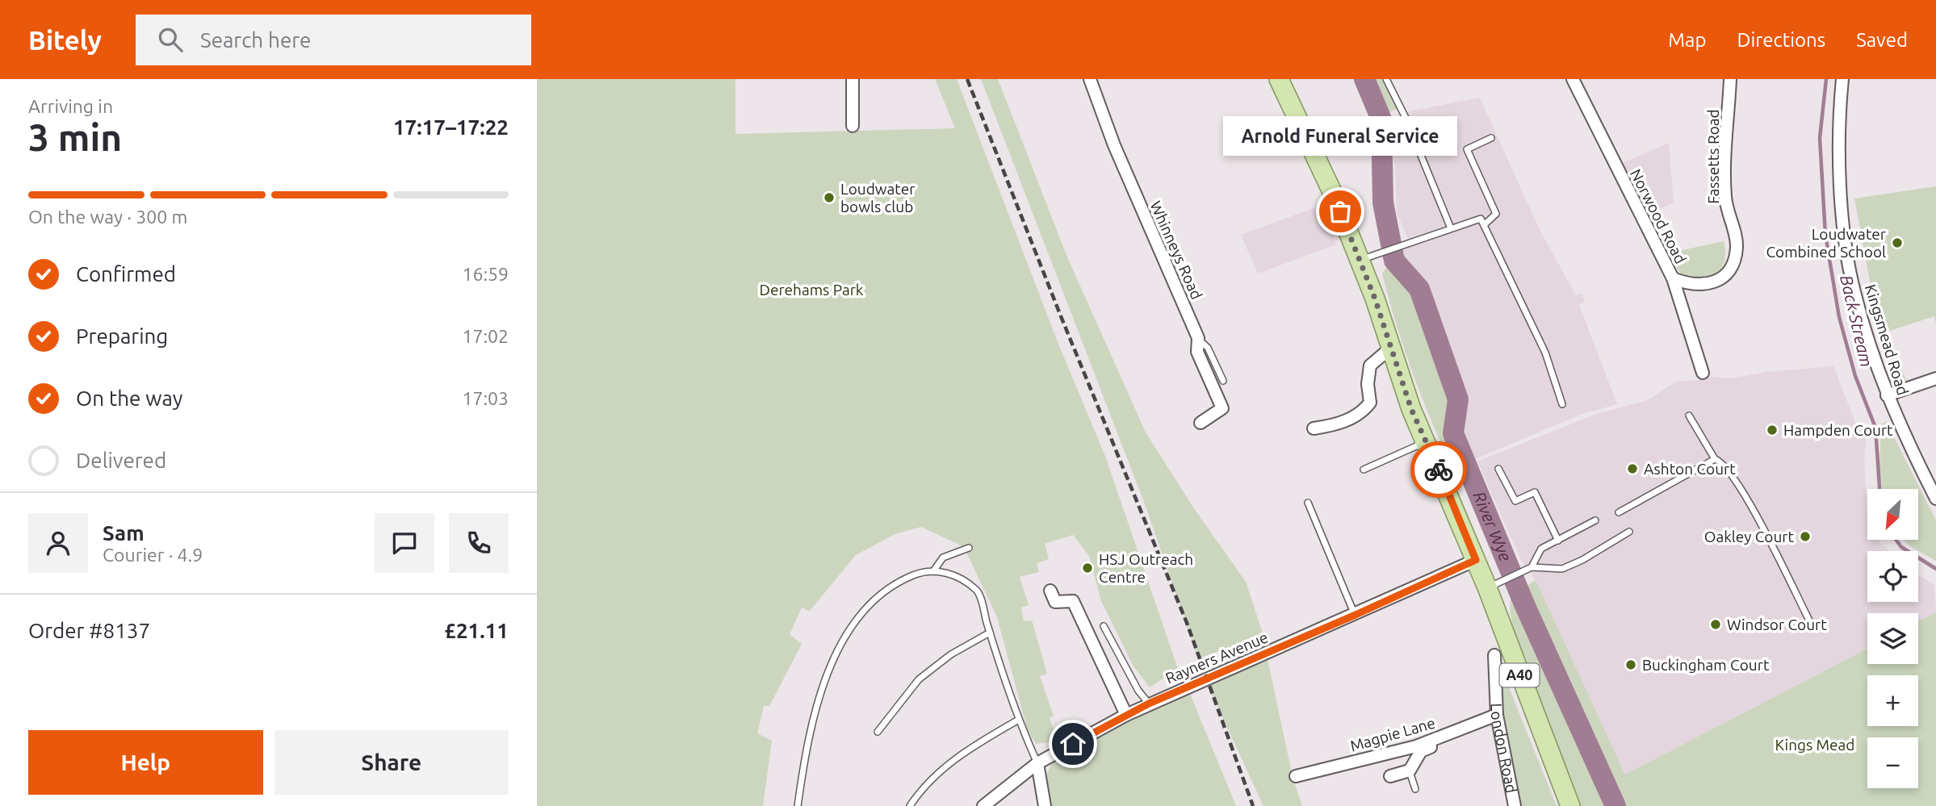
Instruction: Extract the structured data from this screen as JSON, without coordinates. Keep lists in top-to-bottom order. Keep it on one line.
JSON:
{"streets":{"main road":["A40","London Road"],"street":["Fassetts Road","Norwood Road","Whinneys Road","Kingsmead Road","Rayners Avenue","Magpie Lane"]},"crossings":[["Fassetts Road","Norwood Road"],["Rayners Avenue","London Road"],["Magpie Lane","London Road"]],"water":["Back Stream","River Wye"],"parks":["Derehams Park","Kings Mead"],"places":["Loudwater bowls club","Arnold Funeral Service","Loudwater Combined School","Hampden Court","Ashton Court","Oakley Court","HSJ Outreach Centre","Windsor Court","Buckingham Court"],"north":"bottom left","page":{"header":"Bitely","search":"Search here","nav":["Map","Directions","Saved"],"heading":["3 min","Arriving in","17:17–17:22"],"panel":["Sam","Courier · 4.9","Order #8137","£21.11"],"bubble":"Arnold Funeral Service","bar":"On the way · 300 m","list":[["Confirmed","16:59"],["Preparing","17:02"],["On the way","17:03"],"Delivered"],"map_buttons":["+","−"],"buttons":["Help","Share"]}}
